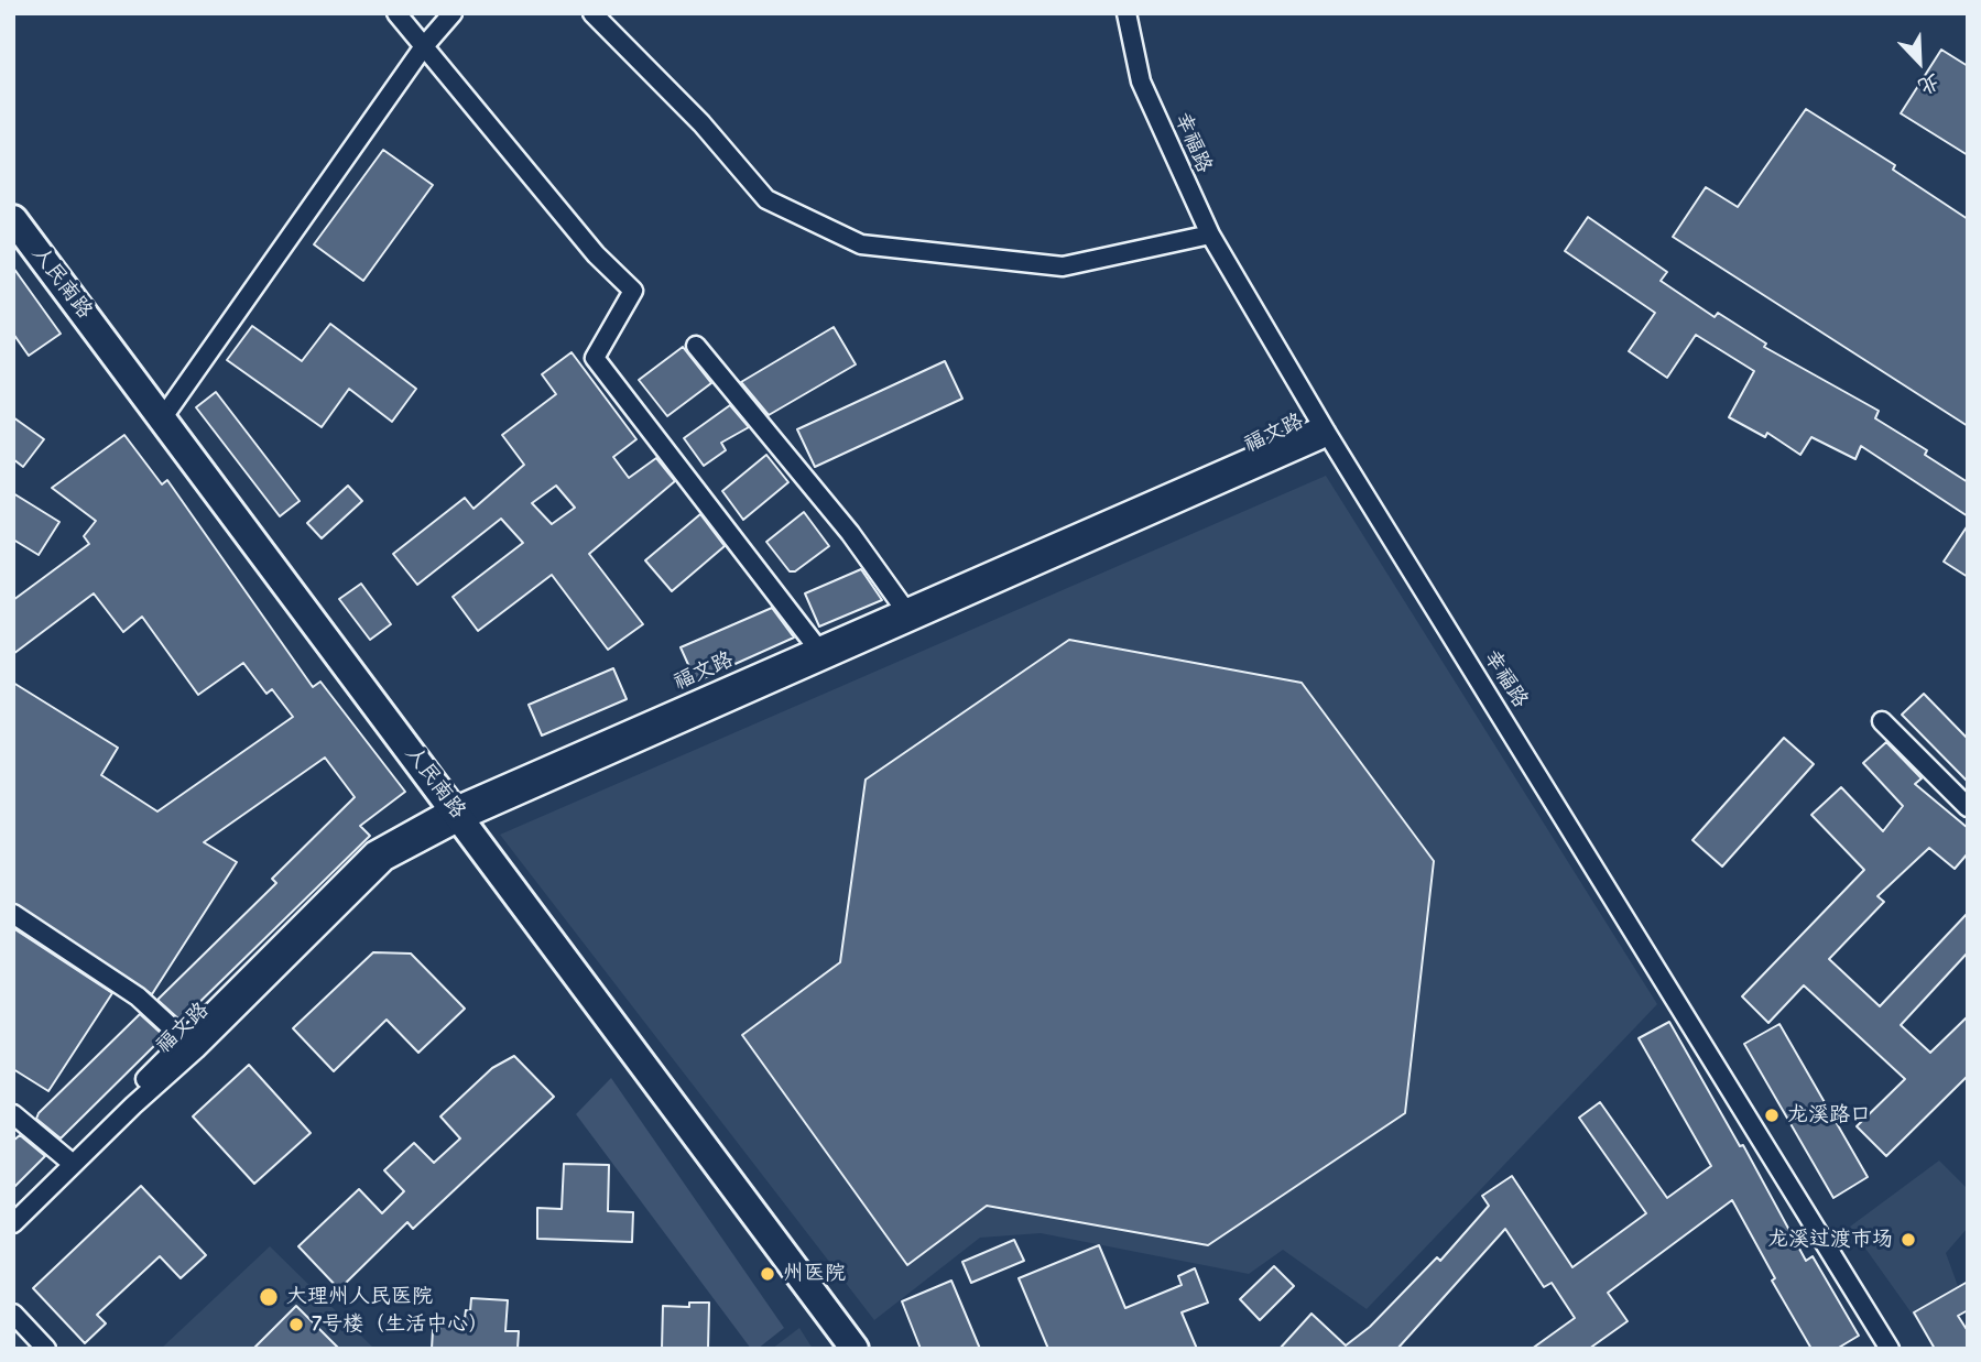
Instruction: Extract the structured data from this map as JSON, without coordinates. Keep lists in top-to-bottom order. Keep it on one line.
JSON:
{"streets":{"main road":["人民南路"],"street":["幸福路","福文路"]},"crossings":[["幸福路","福文路"],["人民南路","福文路"]],"places":["龙溪路口","龙溪过渡市场","州医院","大理州人民医院","7号楼（生活中心）"],"north":"bottom right"}
